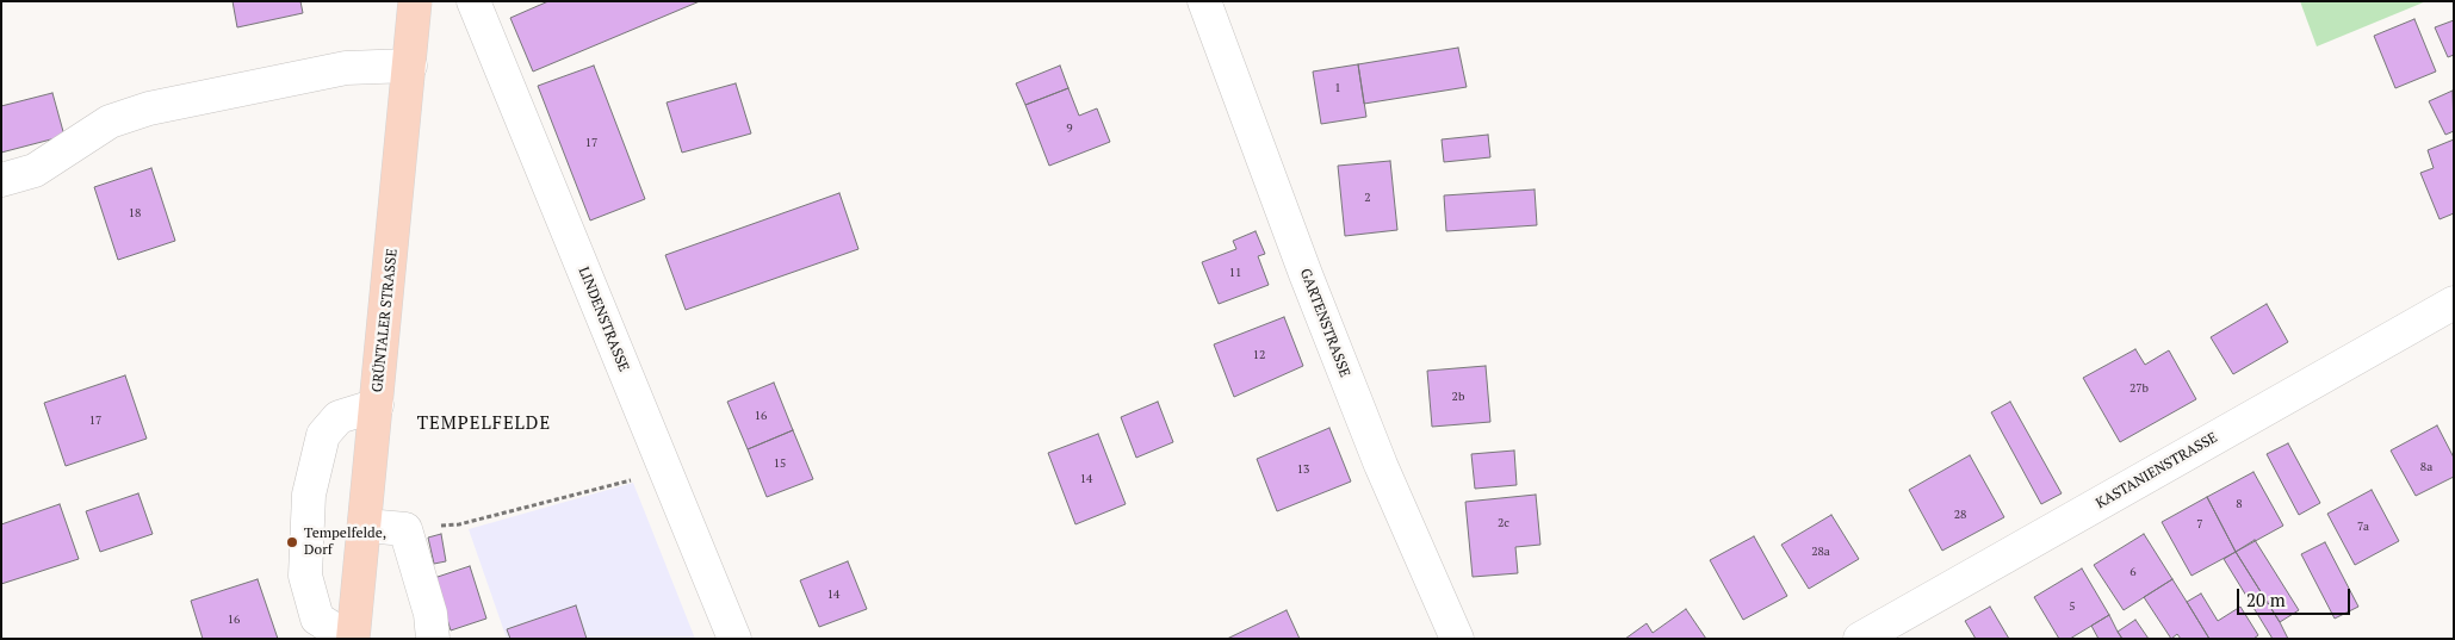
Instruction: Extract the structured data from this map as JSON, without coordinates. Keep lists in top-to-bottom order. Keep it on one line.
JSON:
{"streets":{"main road":["GRÜNTALER STRASSE"],"street":["LINDENSTRASSE","GARTENSTRASSE","KASTANIENSTRASSE"]},"districts":["TEMPELFELDE"],"places":["Tempelfelde, Dorf"],"house_numbers":["1","9","17","2","18","11","12","27b","2b","16","17","15","8a","13","14","8","28","2c","7","7a","28a","6","14","5","16"],"scale_bar":"20 m"}
